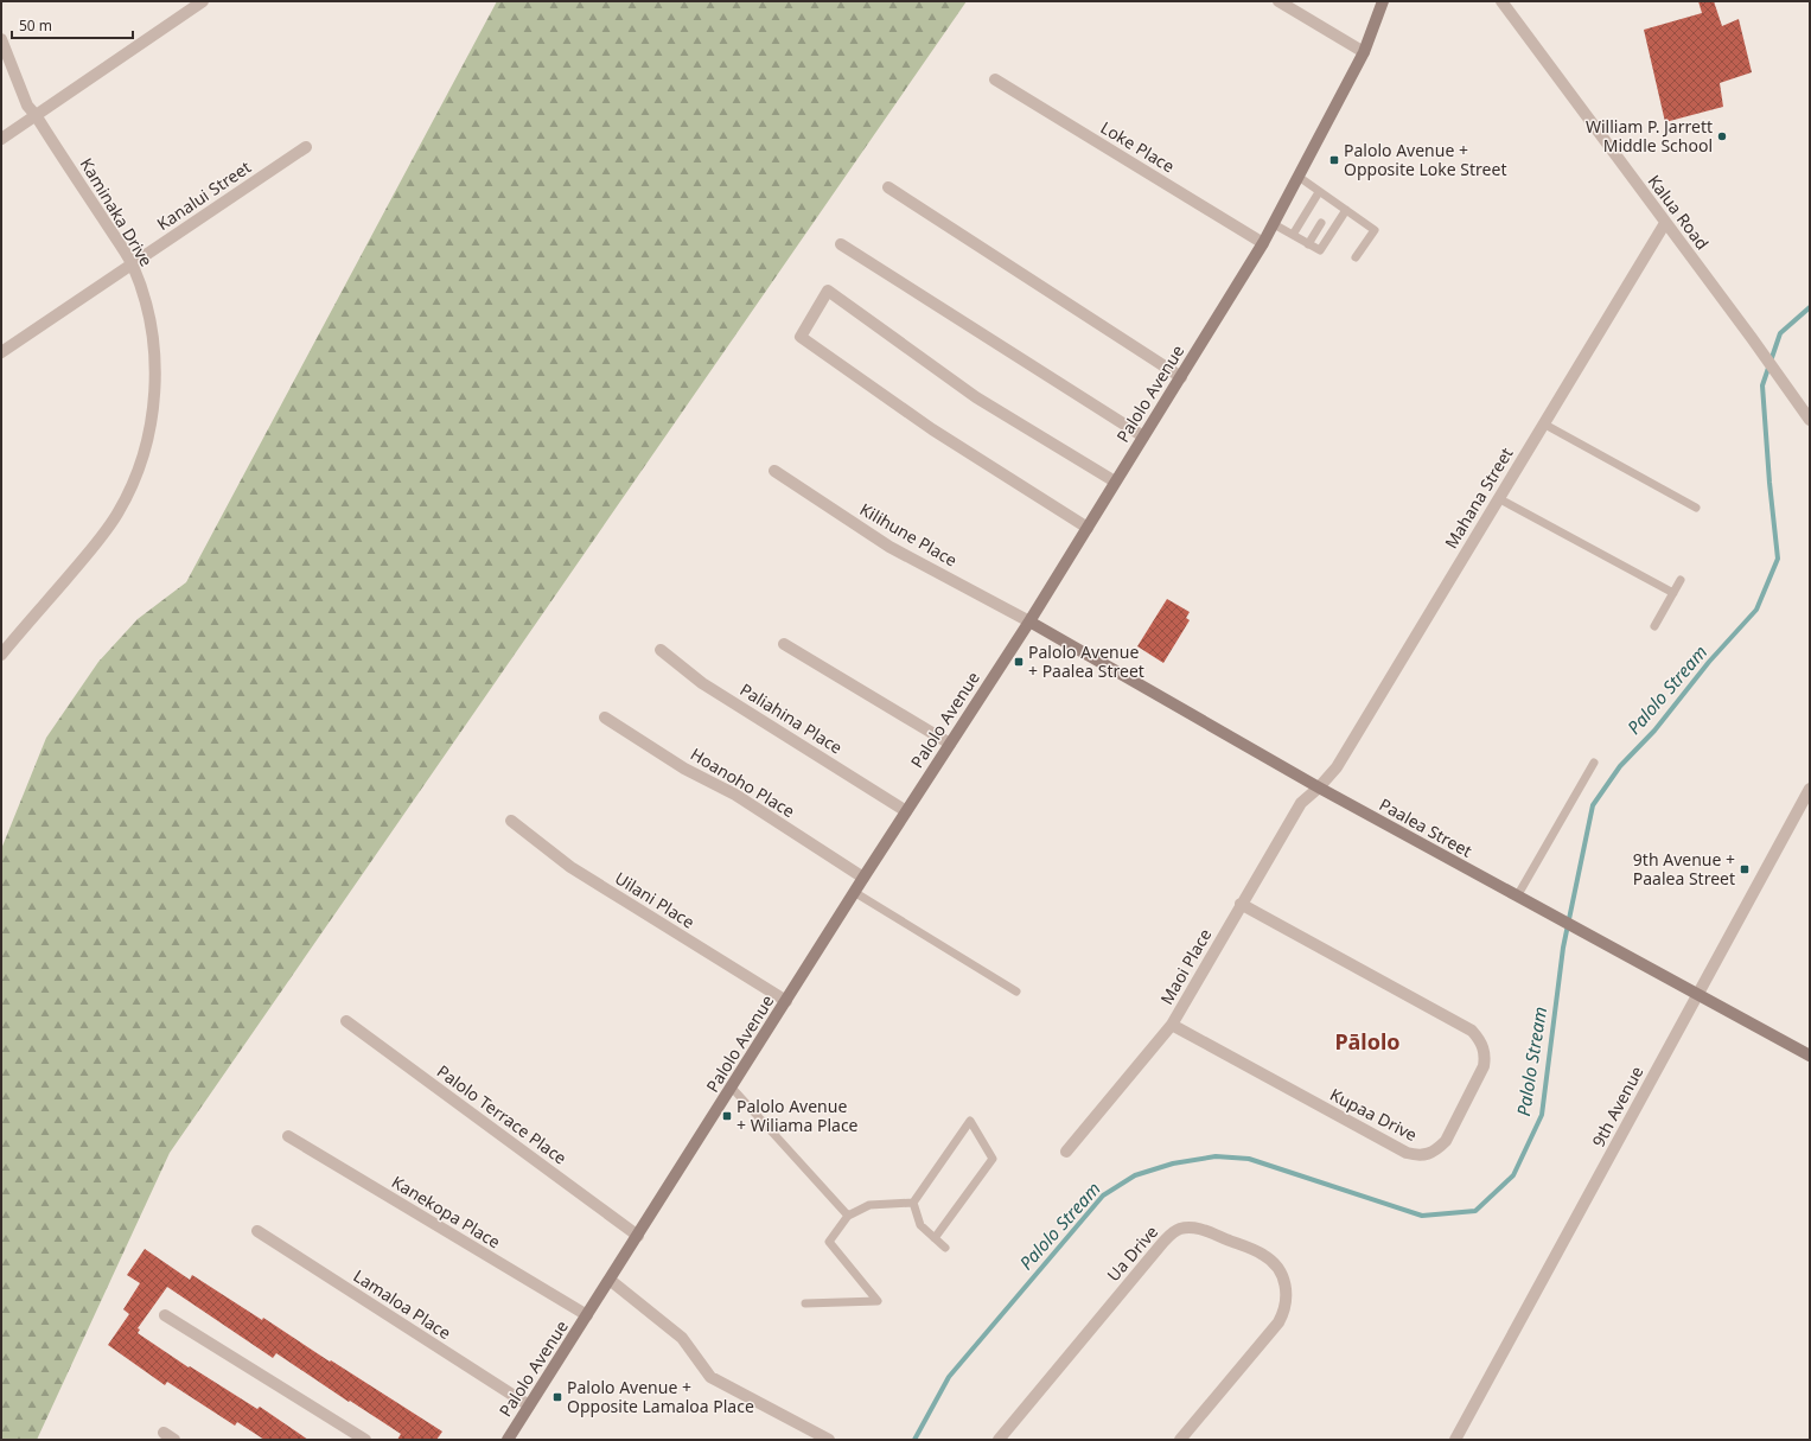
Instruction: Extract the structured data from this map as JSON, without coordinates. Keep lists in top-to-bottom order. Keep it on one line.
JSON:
{"streets":{"street":["Loke Place","Kanalui Street","Kaminaka Drive","Kalua Road","Palolo Avenue","Mahana Street","Kilihune Place","Paliahina Place","Hoanoho Place","Paalea Street","Uilani Place","Maoi Place","9th Avenue","Palolo Terrace Place","Kupaa Drive","Kanekopa Place","Ua Drive","Lamaloa Place"]},"crossings":[["Loke Place","Palolo Avenue"],["Kanalui Street","Kaminaka Drive"],["Kalua Road","Mahana Street"],["Palolo Avenue","Kilihune Place"],["Palolo Avenue","Paliahina Place"],["Palolo Avenue","Hoanoho Place"],["Palolo Avenue","Paalea Street"],["Palolo Avenue","Uilani Place"],["Palolo Avenue","Palolo Terrace Place"],["Palolo Avenue","Kanekopa Place"],["Palolo Avenue","Lamaloa Place"],["Mahana Street","Paalea Street"],["Mahana Street","Maoi Place"],["Kilihune Place","Paalea Street"],["Paalea Street","Maoi Place"],["Paalea Street","9th Avenue"],["Maoi Place","Kupaa Drive"]],"districts":["Pālolo"],"water":["Palolo Stream"],"places":{"other":["William P. Jarrett Middle School"],"transit":["Palolo Avenue + Opposite Loke Street","Palolo Avenue + Paalea Street","9th Avenue + Paalea Street","Palolo Avenue + Wiliama Place","Palolo Avenue + Opposite Lamaloa Place"]},"scale_bar":"50 m"}
